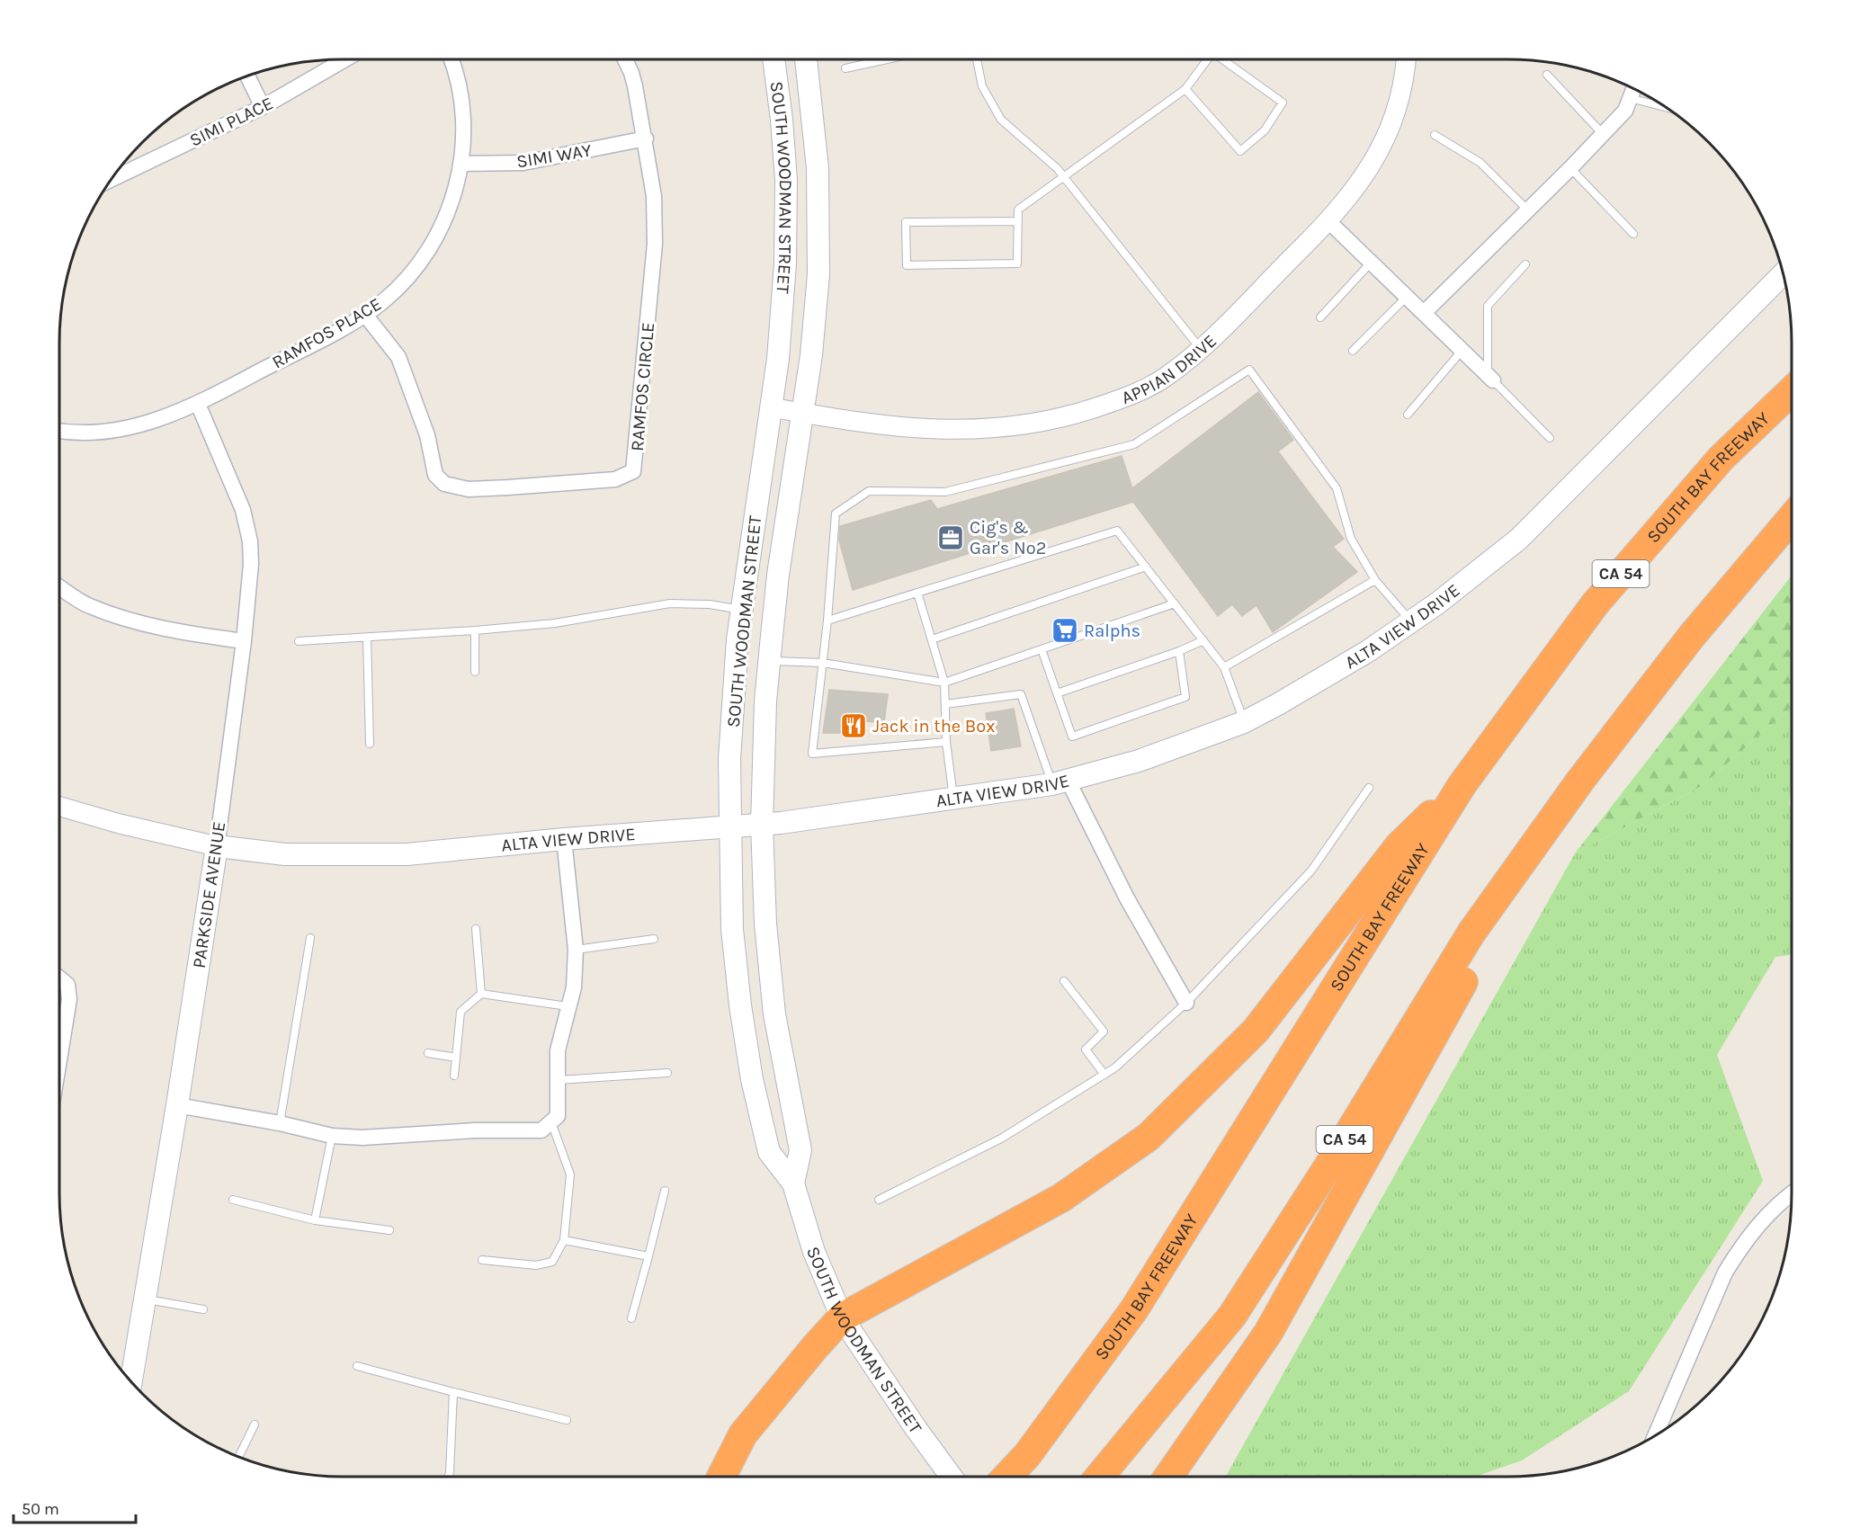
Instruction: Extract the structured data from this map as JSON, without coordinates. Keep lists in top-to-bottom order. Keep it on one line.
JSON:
{"streets":{"highway":["SOUTH BAY FREEWAY","CA 54"],"main road":["SOUTH WOODMAN STREET","ALTA VIEW DRIVE","PARKSIDE AVENUE"],"street":["SIMI PLACE","SIMI WAY","RAMFOS PLACE","APPIAN DRIVE","RAMFOS CIRCLE"]},"crossings":[["SIMI WAY","RAMFOS PLACE"],["SIMI WAY","RAMFOS CIRCLE"],["SOUTH WOODMAN STREET","APPIAN DRIVE"],["SOUTH WOODMAN STREET","ALTA VIEW DRIVE"],["RAMFOS PLACE","RAMFOS CIRCLE"],["RAMFOS PLACE","PARKSIDE AVENUE"],["ALTA VIEW DRIVE","PARKSIDE AVENUE"]],"places":{"office":["Cig's & Gar's No2"],"supermarket":["Ralphs"],"restaurant":["Jack in the Box"]},"scale_bar":"50 m"}
